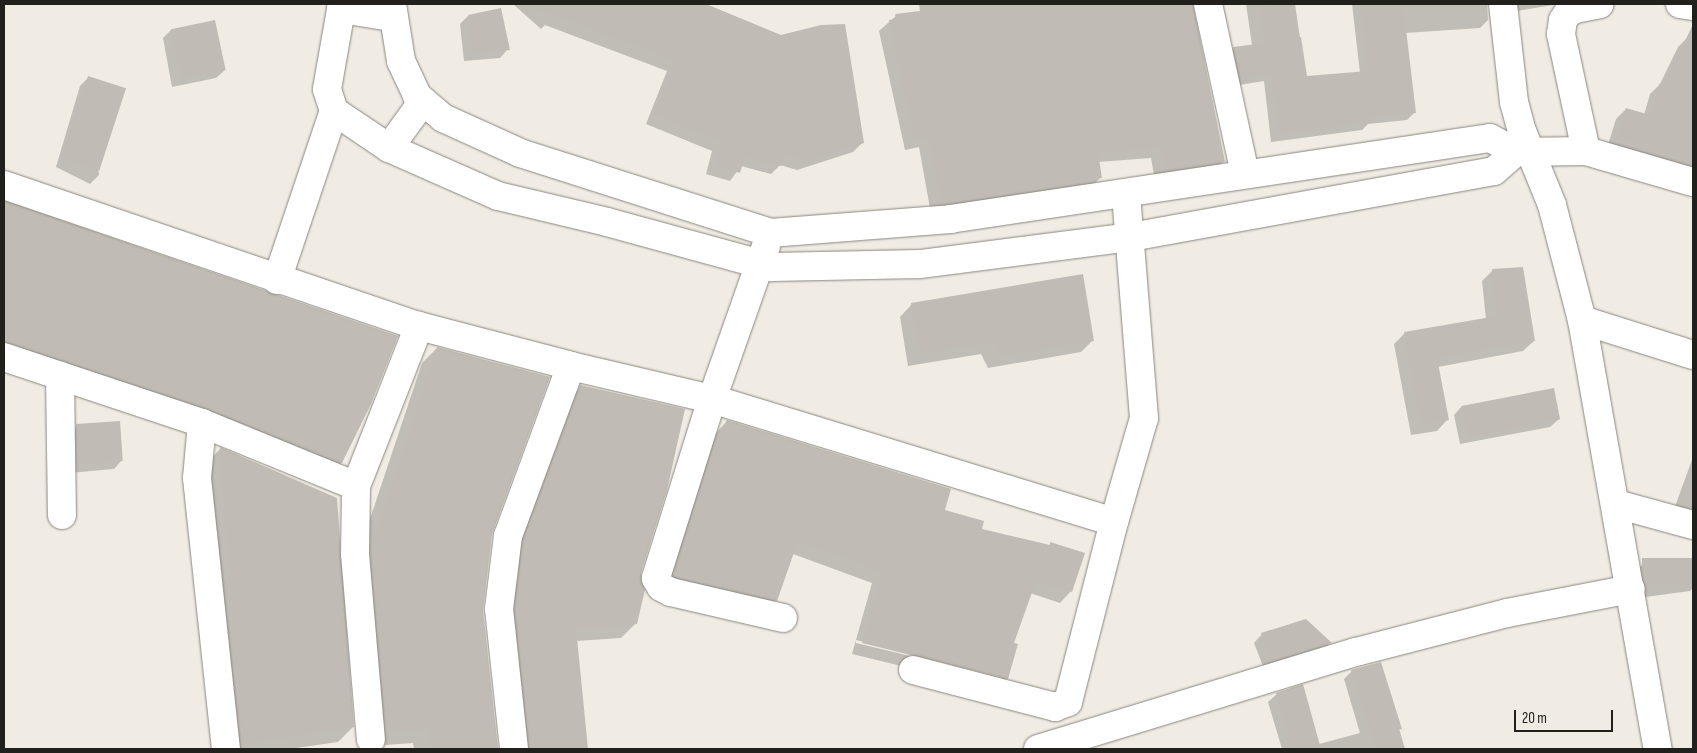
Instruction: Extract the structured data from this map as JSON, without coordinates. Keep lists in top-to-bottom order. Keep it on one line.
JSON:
{"scale_bar":"20 m"}
